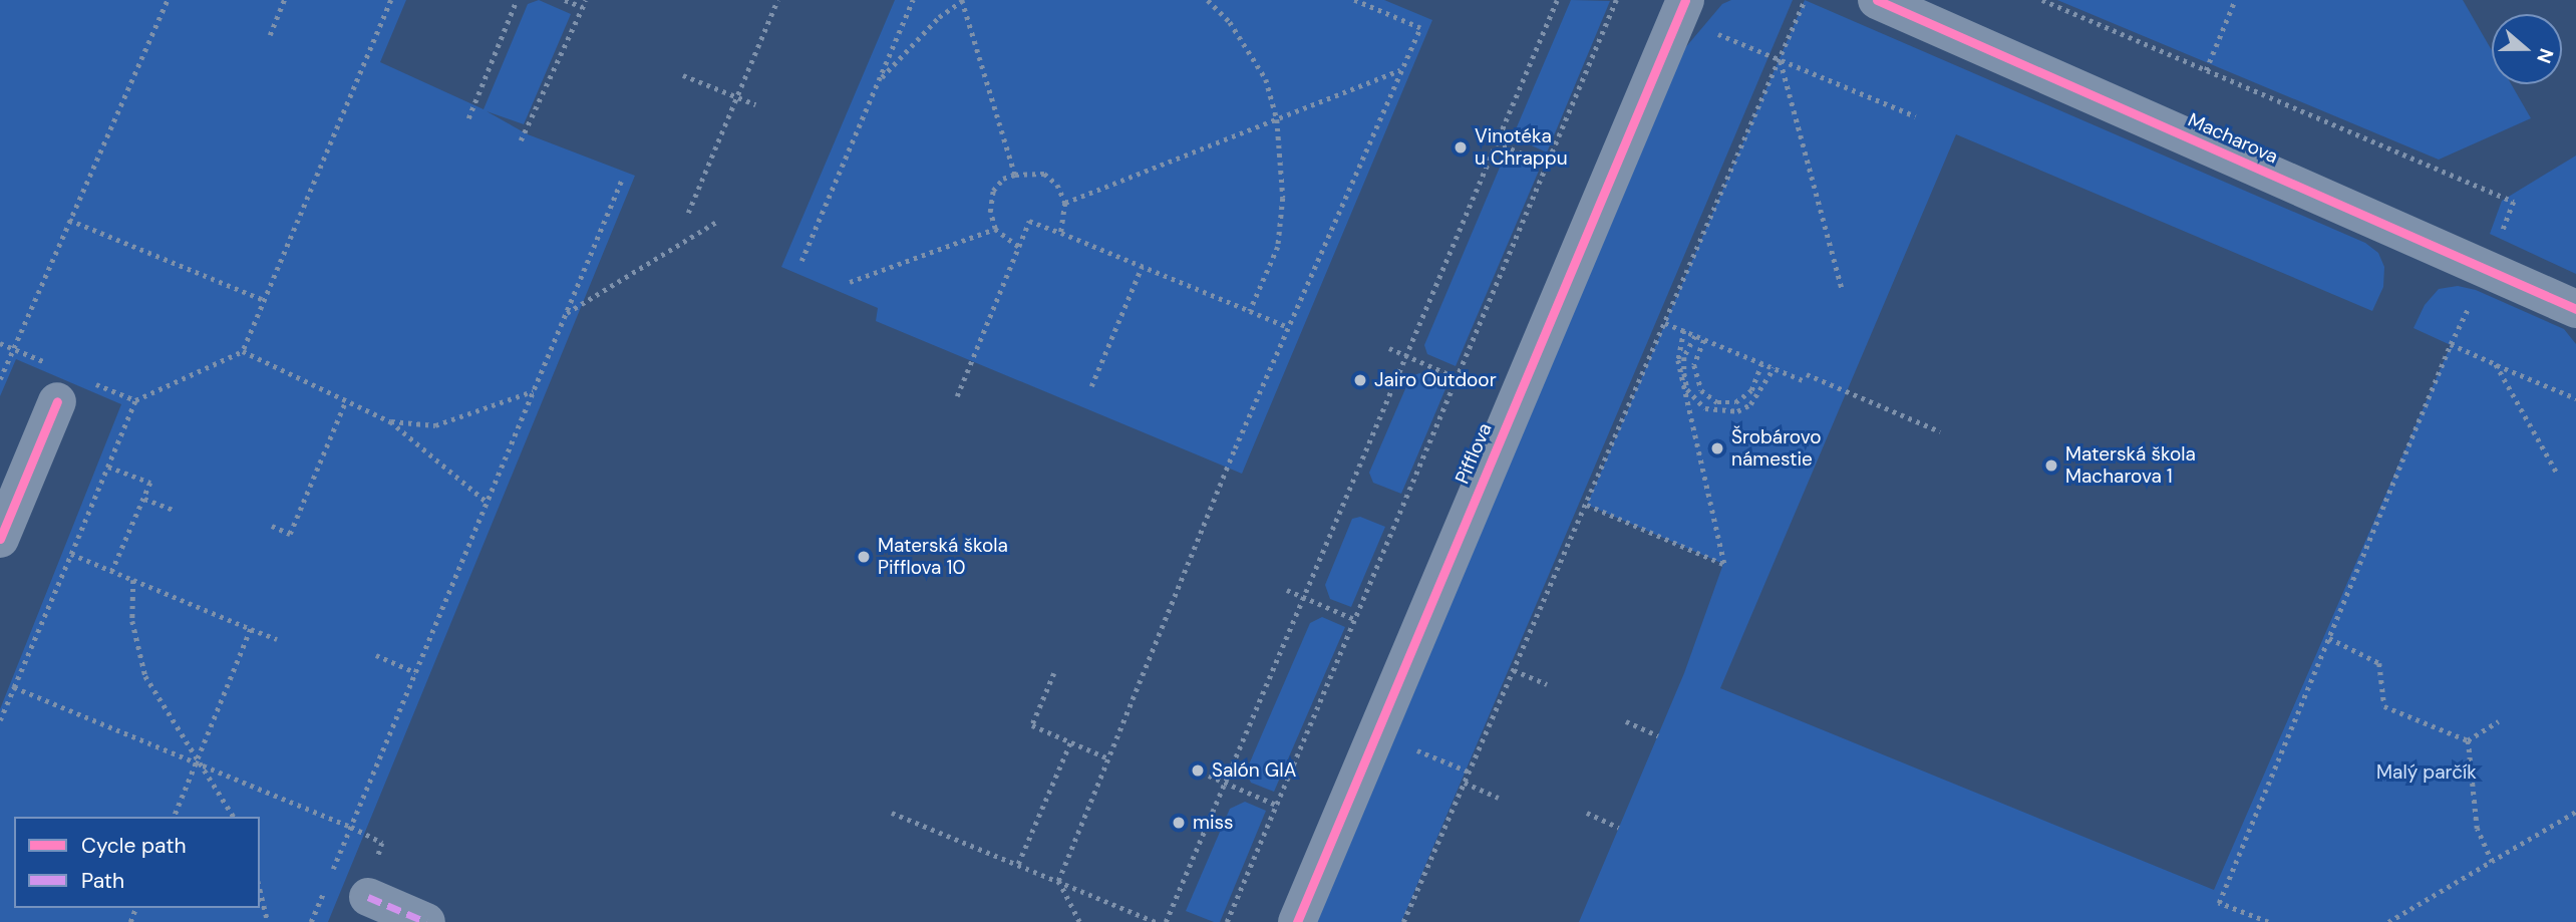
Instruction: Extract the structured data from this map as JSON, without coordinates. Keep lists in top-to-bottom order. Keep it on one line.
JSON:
{"streets":{"street":["Macharova","Pifflova"]},"parks":["Malý parčík"],"places":["Vinotéka u Chrappu","Jairo Outdoor","Šrobárovo námestie","Materská škola Macharova 1","Materská škola Pifflova 10","Salón GIA","miss"],"legend":["Cycle path","Path"],"north":"right"}
